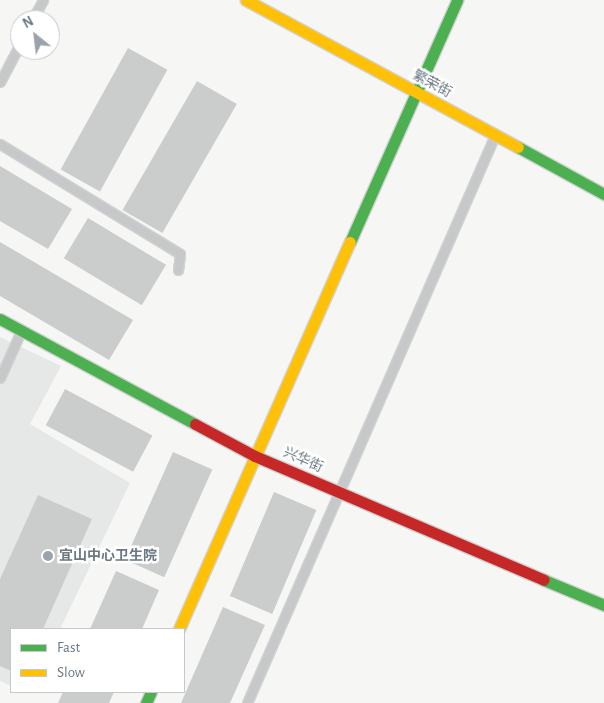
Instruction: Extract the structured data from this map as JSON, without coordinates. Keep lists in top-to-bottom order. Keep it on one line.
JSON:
{"streets":{"street":["繁荣街","兴华街"]},"places":["宜山中心卫生院"],"legend":["Fast","Slow"],"north":"top left"}
